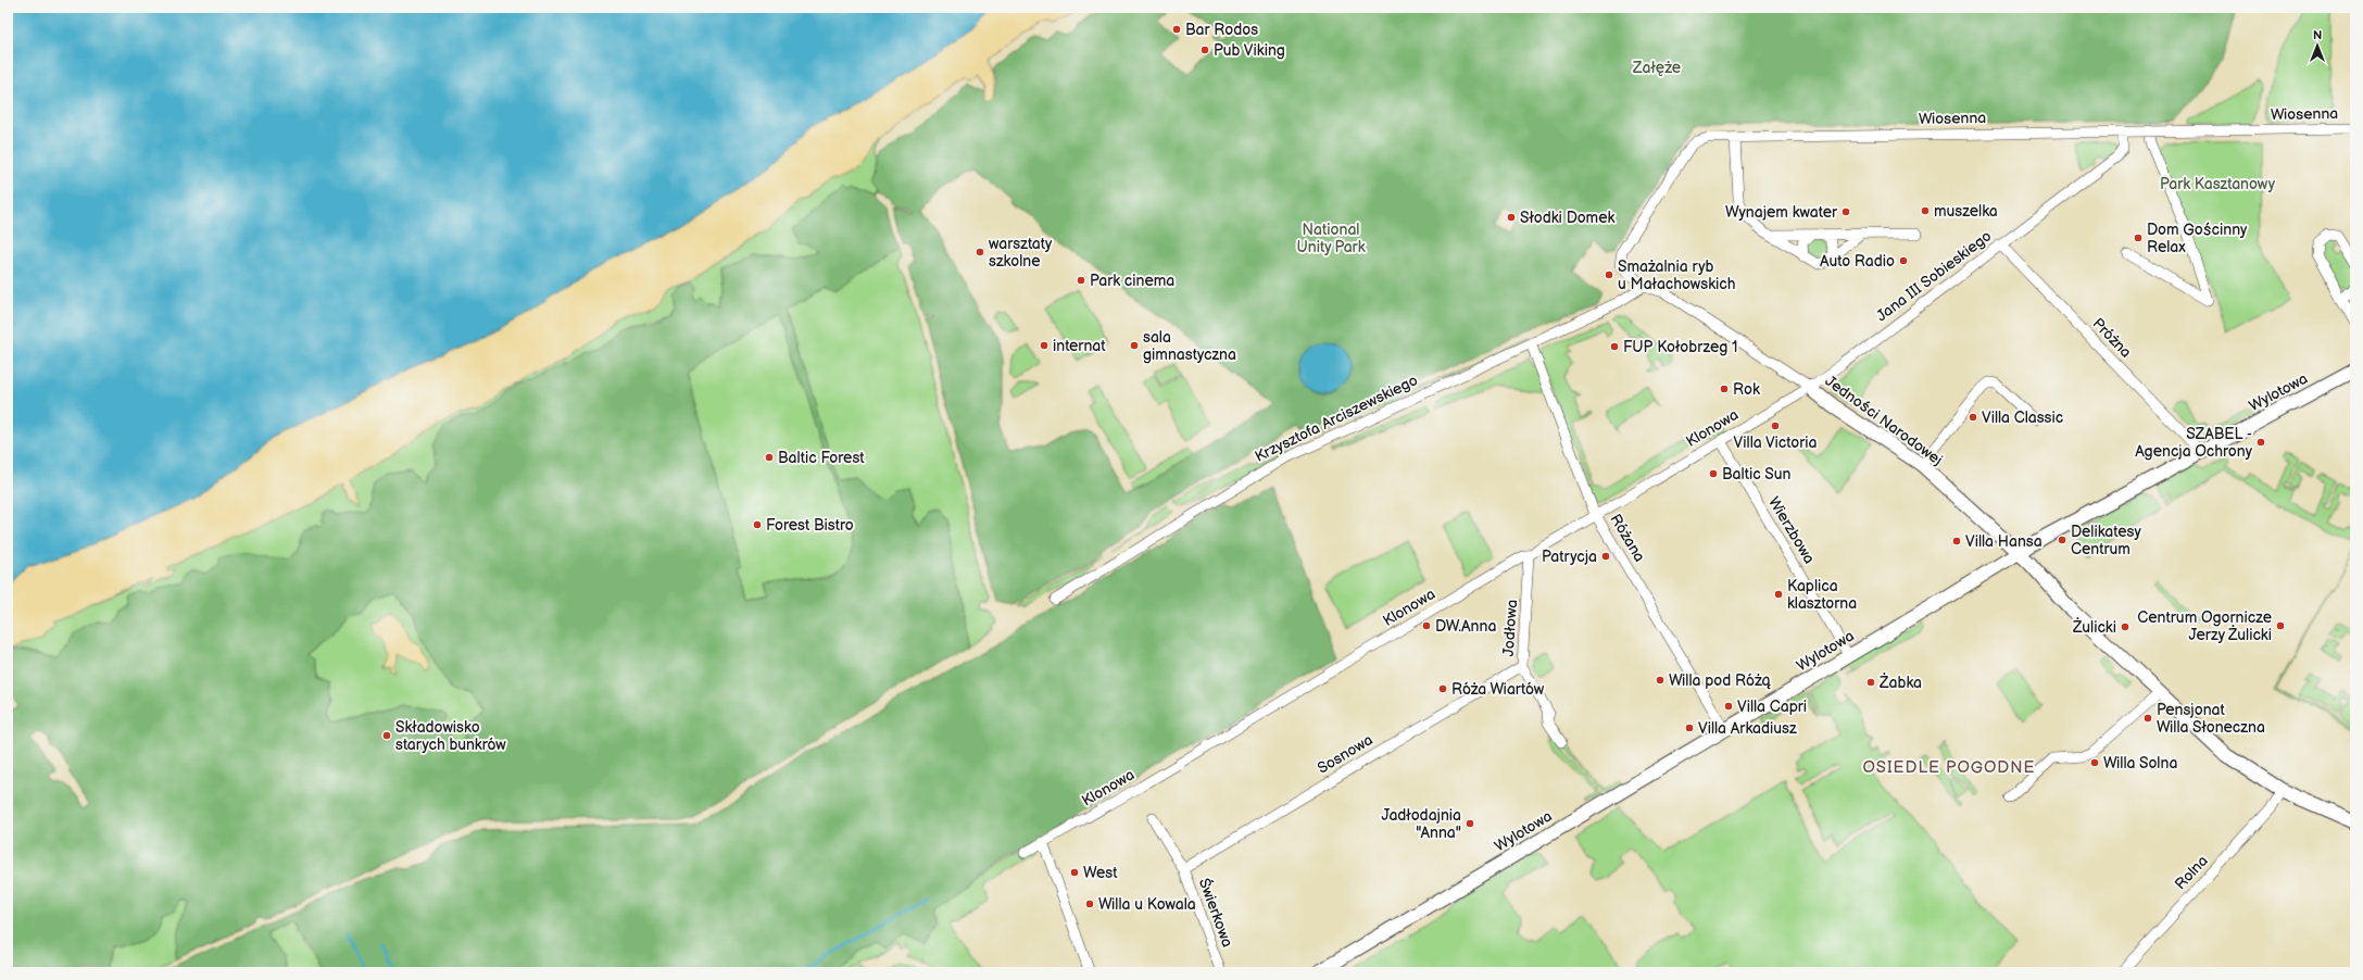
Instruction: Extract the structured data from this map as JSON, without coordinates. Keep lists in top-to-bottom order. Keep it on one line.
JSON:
{"streets":{"street":["Wiosenna","Jana III Sobieskiego","Próżna","Wylotowa","Krzysztofa Arciszewskiego","Jedności Narodowej","Klonowa","Wierzbowa","Różana","Jodłowa","Sosnowa","Rolna","Świerkowa"]},"crossings":[["Wiosenna","Jana III Sobieskiego"],["Wiosenna","Krzysztofa Arciszewskiego"],["Wiosenna","Jedności Narodowej"],["Jana III Sobieskiego","Próżna"],["Jana III Sobieskiego","Jedności Narodowej"],["Jana III Sobieskiego","Klonowa"],["Próżna","Wylotowa"],["Wylotowa","Jedności Narodowej"],["Wylotowa","Wierzbowa"],["Wylotowa","Różana"],["Krzysztofa Arciszewskiego","Jedności Narodowej"],["Krzysztofa Arciszewskiego","Różana"],["Jedności Narodowej","Klonowa"],["Jedności Narodowej","Rolna"],["Klonowa","Wierzbowa"],["Klonowa","Różana"],["Klonowa","Jodłowa"],["Jodłowa","Sosnowa"],["Sosnowa","Świerkowa"]],"districts":["OSIEDLE POGODNE"],"parks":["Załęże","Park Kasztanowy","National Unity Park"],"places":["Bar Rodos","Pub Viking","muszelka","Wynajem kwater","Słodki Domek","Dom Gościnny Relax","warsztaty szkolne","Auto Radio","Smażalnia ryb u Małachowskich","Park cinema","internat","sala gimnastyczna","FUP Kołobrzeg 1","Rok","Villa Classic","Villa Victoria","SZABEL - Agencja Ochrony","Baltic Forest","Baltic Sun","Forest Bistro","Delikatesy Centrum","Villa Hansa","Patrycja","Kaplica klasztorna","DW.Anna","Centrum Ogornicze Jerzy Żulicki","Żulicki","Willa pod Różą","Żabka","Róża Wiartów","Villa Capri","Pensjonat Willa Słoneczna","Villa Arkadiusz","Składowisko starych bunkrów","Willa Solna","Jadłodajnia \"Anna\"","West","Willa u Kowala"],"north":"top"}
